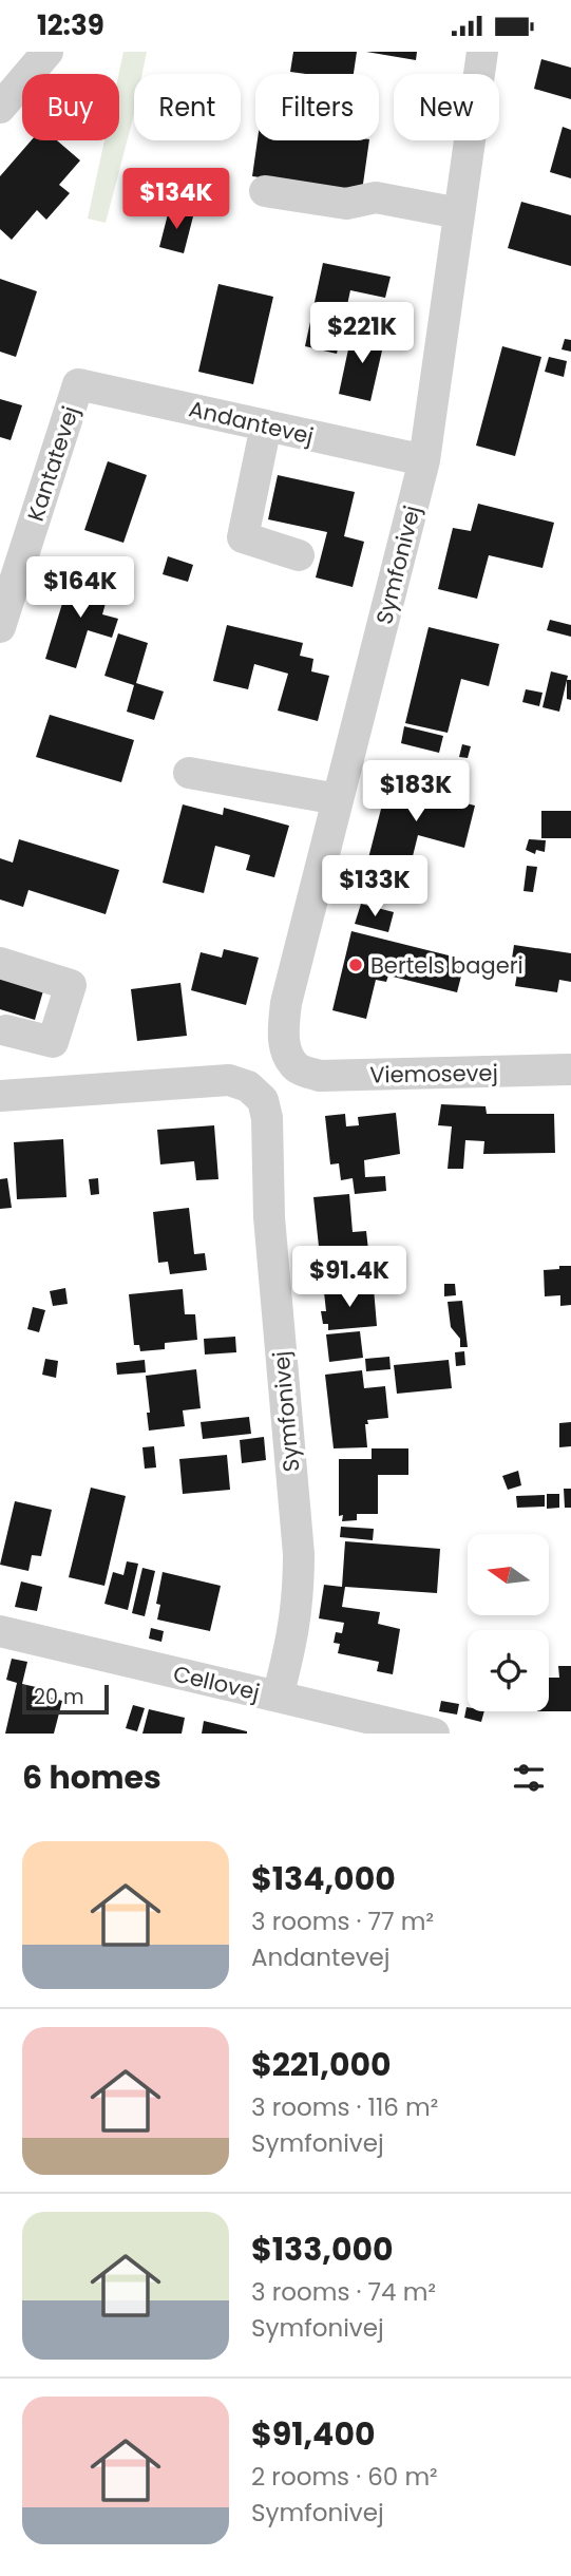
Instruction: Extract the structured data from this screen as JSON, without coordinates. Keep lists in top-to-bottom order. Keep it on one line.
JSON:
{"streets":{"street":["Andantevej","Kantatevej","Symfonivej","Viemosevej","Cellovej"]},"crossings":[["Andantevej","Kantatevej"],["Andantevej","Symfonivej"],["Symfonivej","Viemosevej"],["Symfonivej","Cellovej"]],"places":["Bertels bageri"],"scale_bar":"20 m","north":"left","page":{"status":"12:39","chip":["Buy","Rent","Filters","New"],"price":["$134K","$221K","$164K","$183K","$133K","$91.4K"],"scale":"20 m","heading":"6 homes","list":[{"name":"$134,000","note":"3 rooms · 77 m² · Andantevej"},{"name":"$221,000","note":"3 rooms · 116 m² · Symfonivej"},{"name":"$133,000","note":"3 rooms · 74 m² · Symfonivej"},{"name":"$91,400","note":"2 rooms · 60 m² · Symfonivej"}]}}
